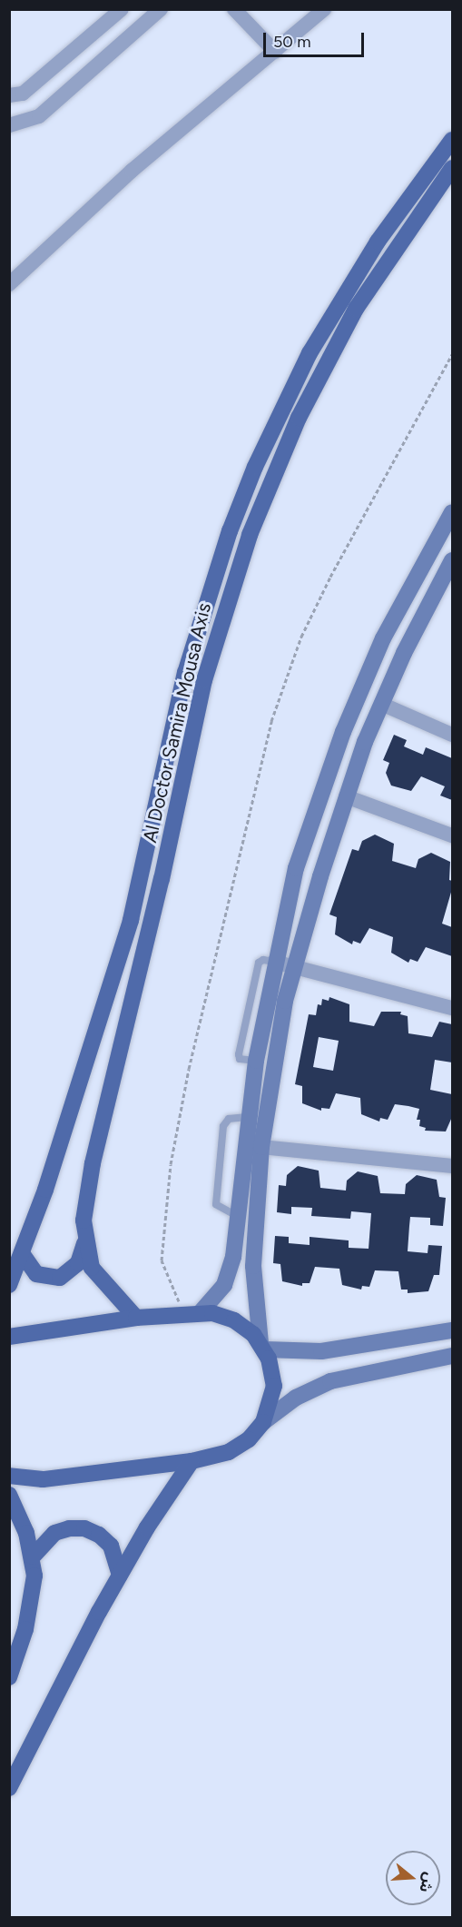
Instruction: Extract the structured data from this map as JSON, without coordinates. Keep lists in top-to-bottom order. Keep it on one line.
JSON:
{"streets":{"main road":["Al Doctor Samira Mousa Axis"]},"scale_bar":"50 m","north":"right"}
